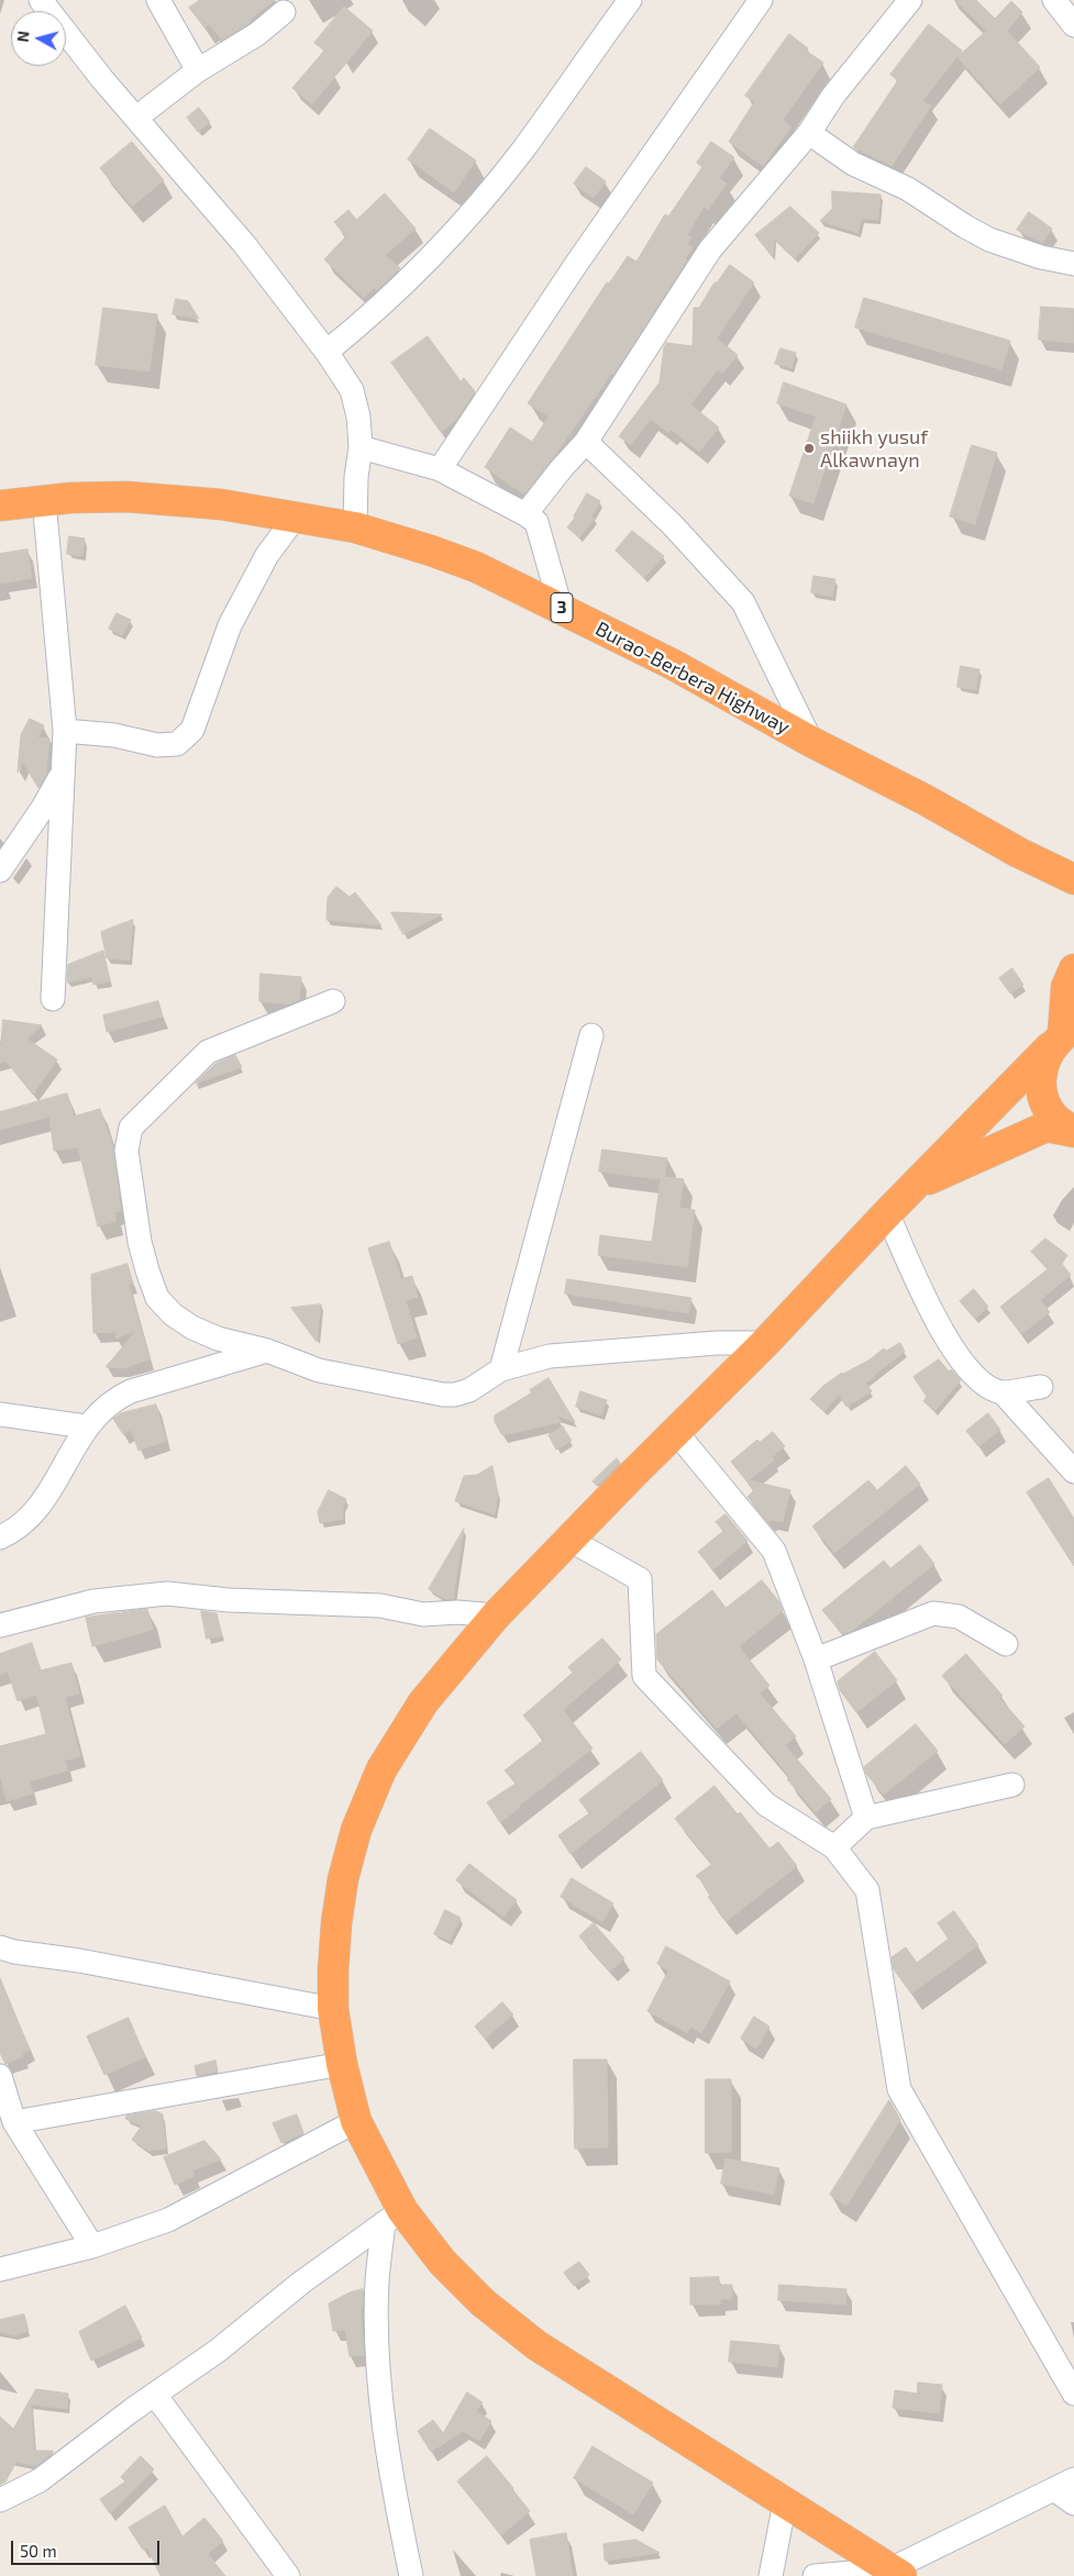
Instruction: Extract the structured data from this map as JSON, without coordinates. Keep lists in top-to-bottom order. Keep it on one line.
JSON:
{"streets":{"highway":["3","Burao-Berbera Highway"]},"places":["shiikh yusuf Alkawnayn"],"scale_bar":"50 m","north":"left"}
